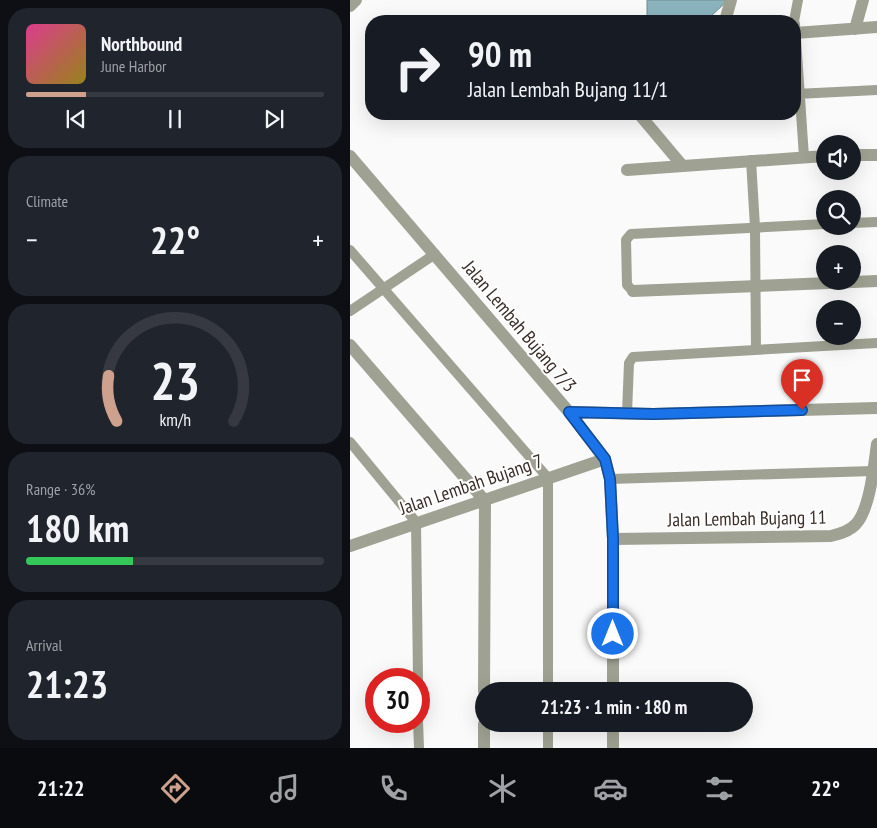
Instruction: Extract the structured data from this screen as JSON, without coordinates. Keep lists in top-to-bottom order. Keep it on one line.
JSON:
{"streets":{"street":["Jalan Lembah Bujang 7/3","Jalan Lembah Bujang 7","Jalan Lembah Bujang 11"]},"crossings":[["Jalan Lembah Bujang 7/3","Jalan Lembah Bujang 7"],["Jalan Lembah Bujang 7/3","Jalan Lembah Bujang 11"]],"page":{"turn":["90 m","Jalan Lembah Bujang 11/1"],"song":["Northbound","June Harbor"],"map_buttons":["+","−"],"tile":["Climate",["Range · 36%","180 km"],["Arrival","21:23"]],"heat":["−","22°","+"],"limit":"30","trip":"21:23 · 1 min · 180 m","tabs":["21:22","22°"],"gauge":["23","km/h"]}}
